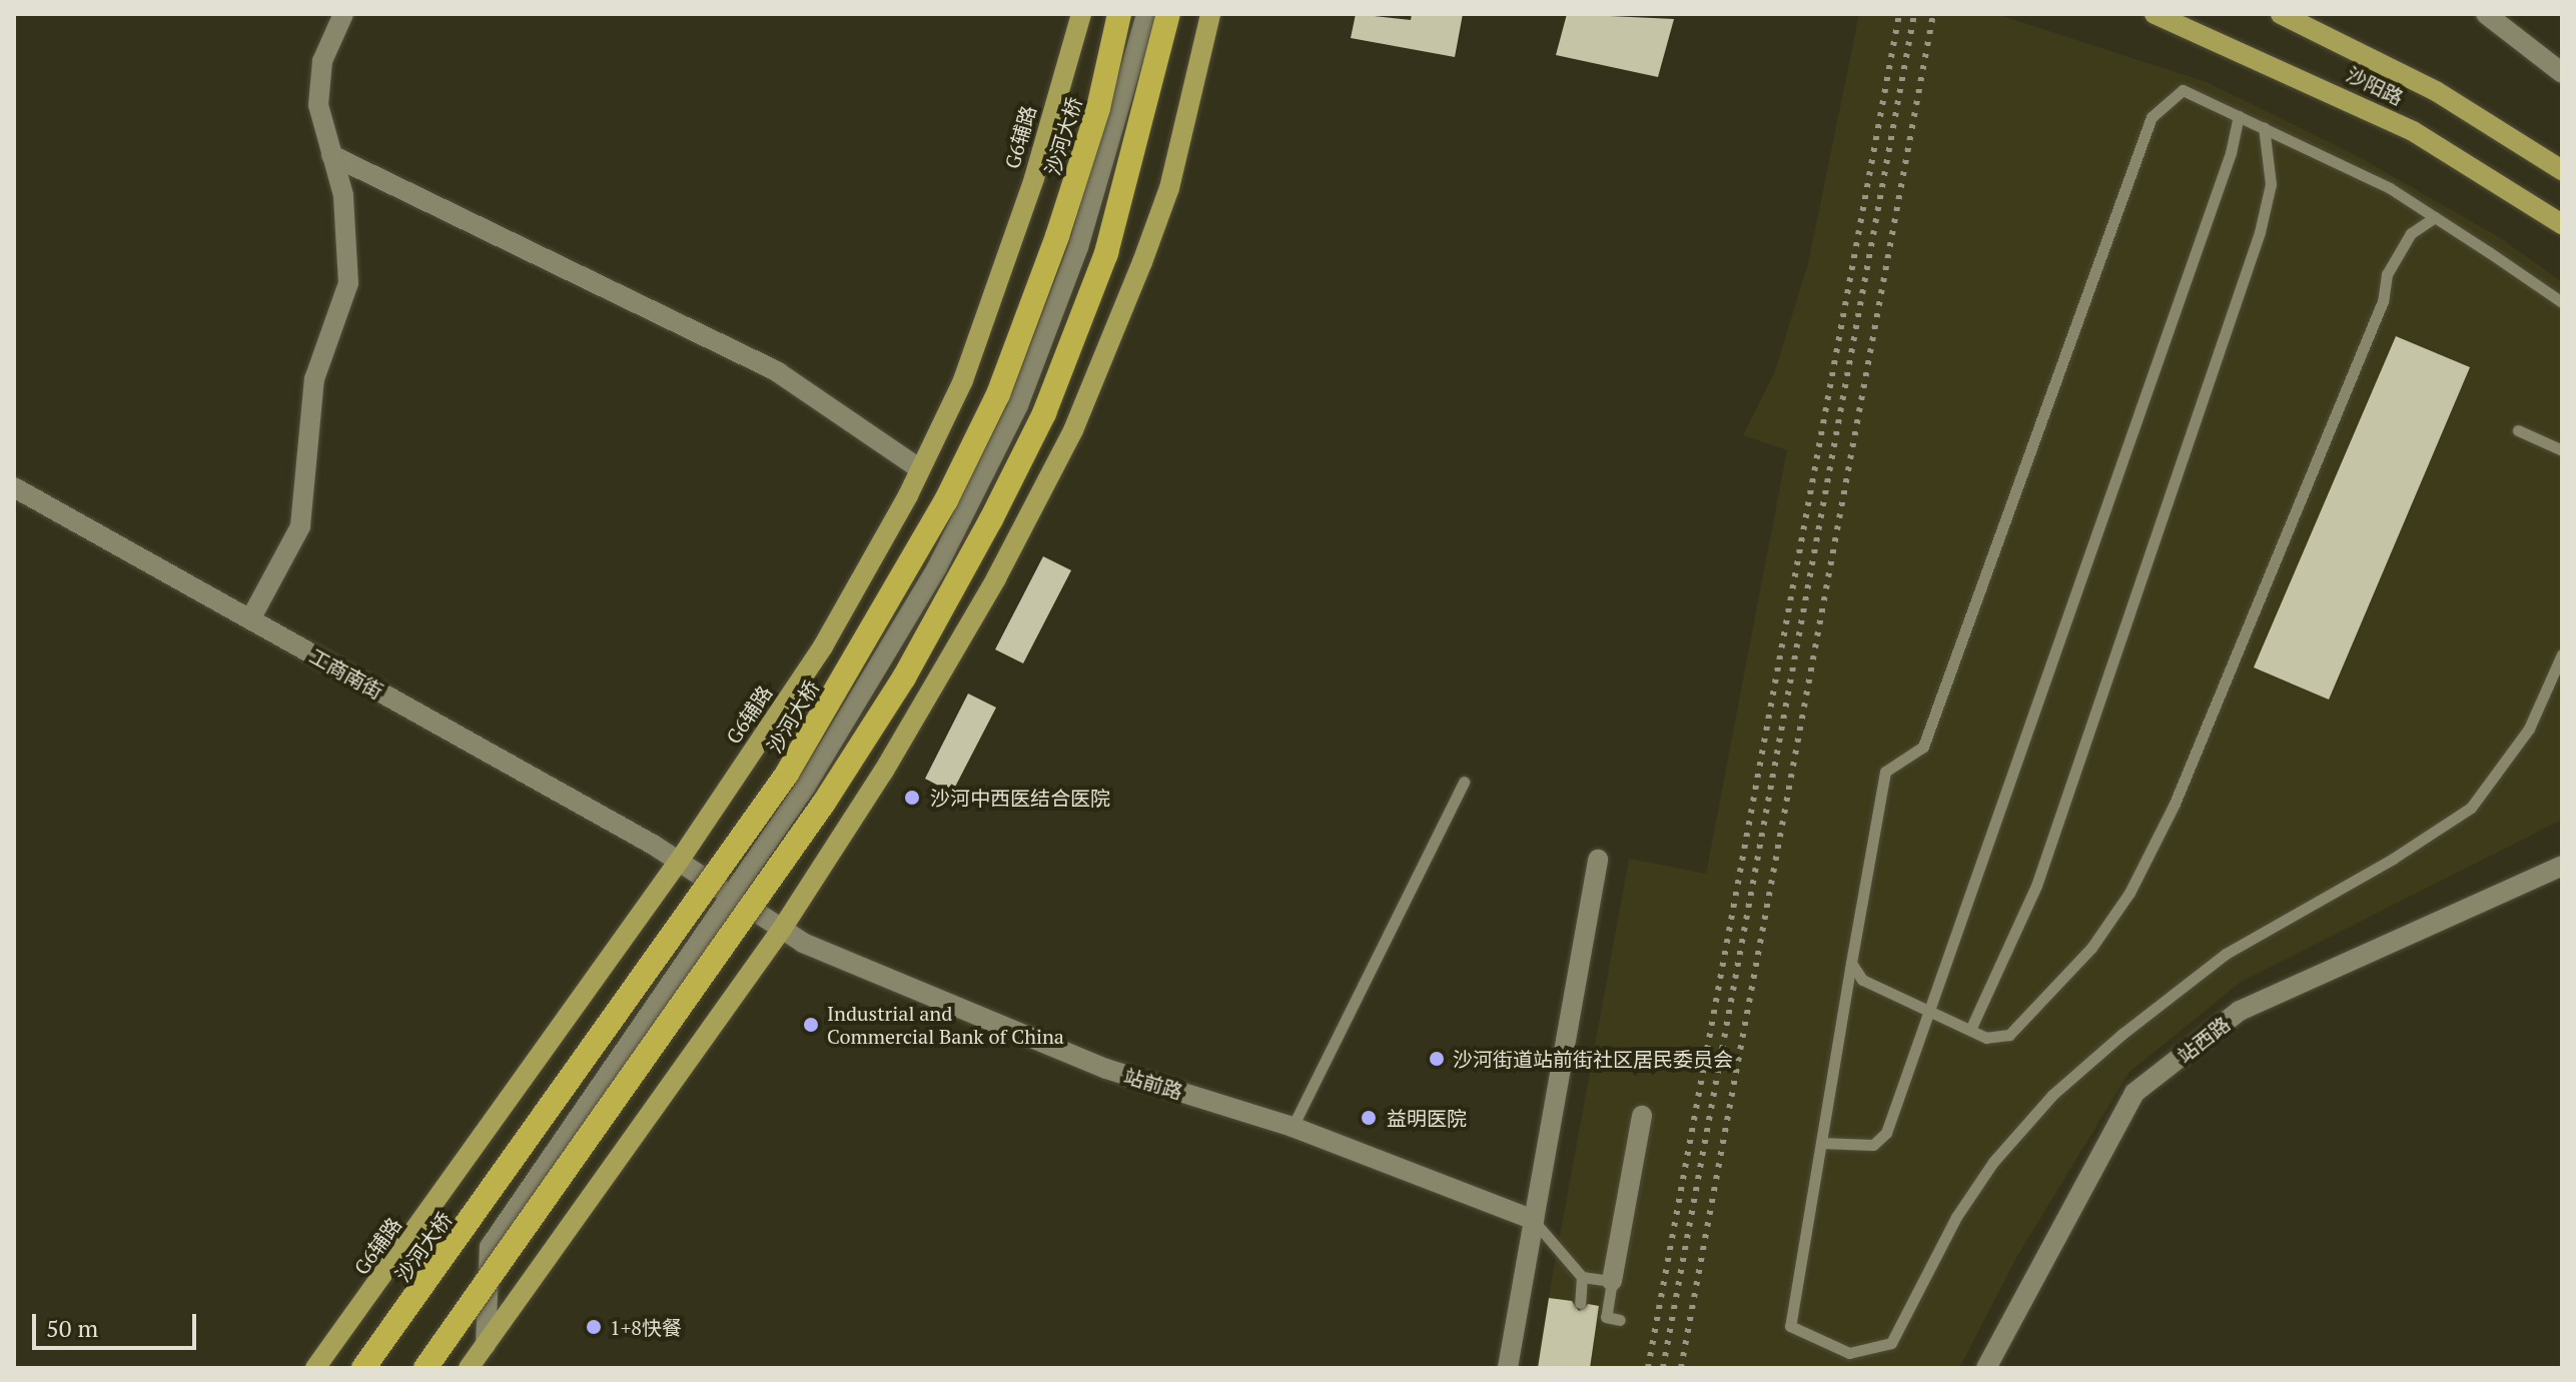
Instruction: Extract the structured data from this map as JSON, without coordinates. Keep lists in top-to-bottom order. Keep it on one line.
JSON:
{"streets":{"highway":["沙河大桥"],"main road":["沙阳路","G6辅路"],"street":["工商南街","站西路","站前路"]},"crossings":[["G6辅路","工商南街"],["工商南街","站前路"]],"places":["沙河中西医结合医院","Industrial and Commercial Bank of China","沙河街道站前街社区居民委员会","益明医院","1+8快餐"],"scale_bar":"50 m"}
